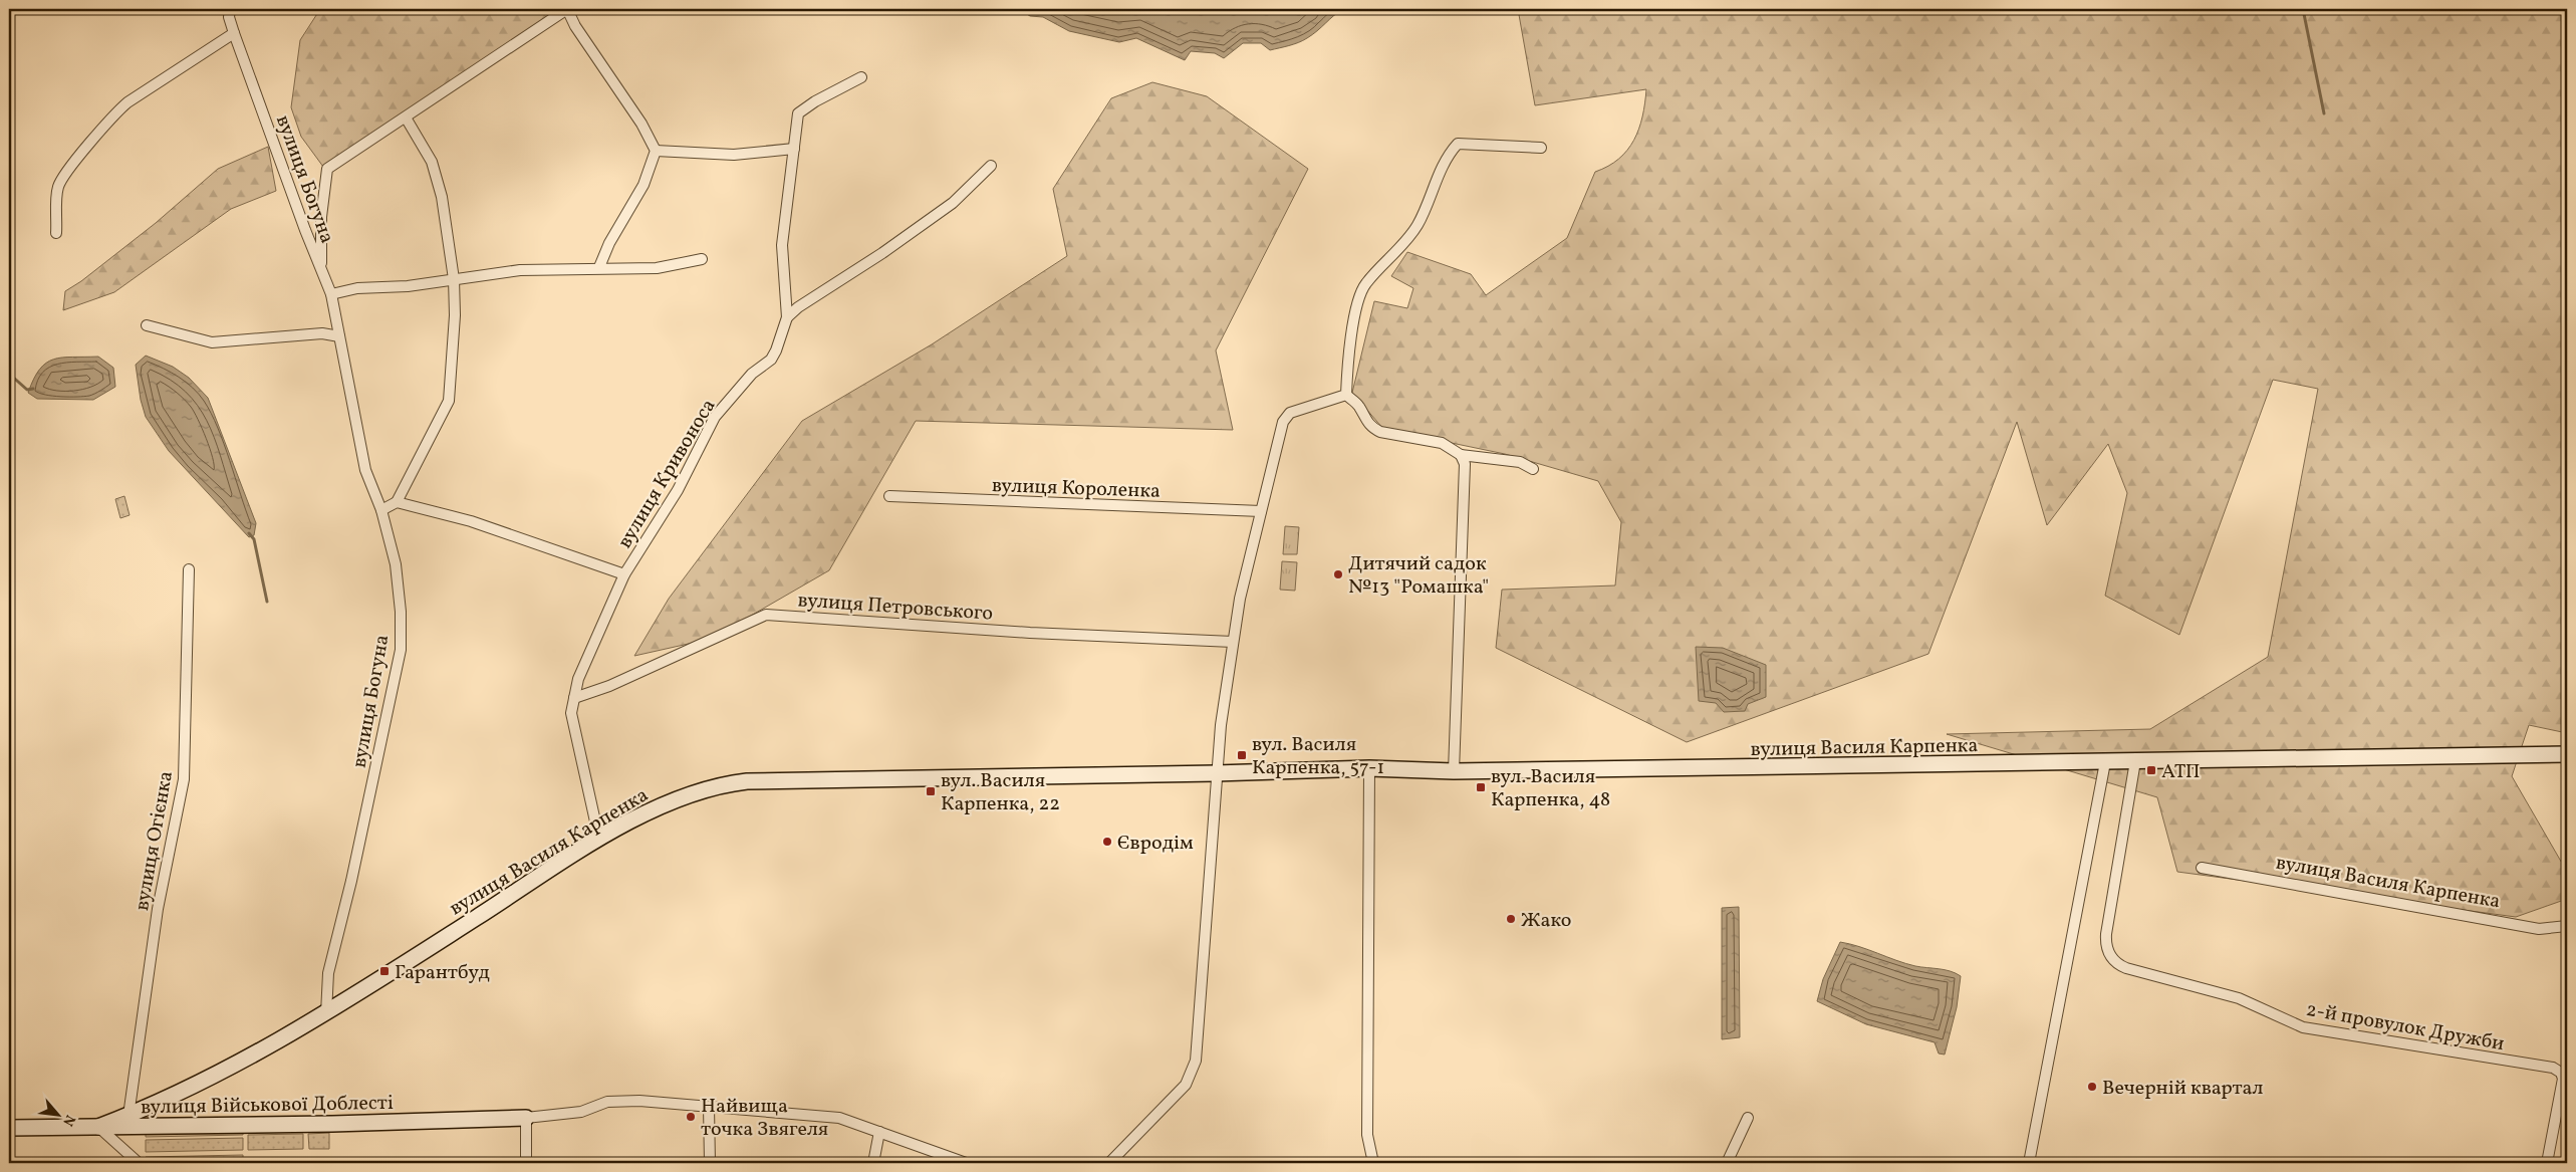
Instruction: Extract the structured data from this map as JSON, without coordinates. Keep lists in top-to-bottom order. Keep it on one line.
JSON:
{"streets":{"street":["вулиця Богуна","вулиця Кривоноса","вулиця Короленка","вулиця Петровського","вулиця Василя Карпенка","вулиця Огієнка","2-й провулок Дружби","вулиця Військової Доблесті"]},"crossings":[["вулиця Богуна","вулиця Василя Карпенка"],["вулиця Кривоноса","вулиця Петровського"],["вулиця Кривоноса","вулиця Василя Карпенка"],["вулиця Василя Карпенка","вулиця Огієнка"],["вулиця Василя Карпенка","2-й провулок Дружби"],["вулиця Василя Карпенка","вулиця Військової Доблесті"]],"places":{"other":["Дитячий садок №13 \"Ромашка\"","Євродім","Жако","Вечерній квартал","Найвища точка Звягеля"],"transit":["вул. Василя Карпенка, 57-1","АТП","вул. Василя Карпенка, 48","вул. Василя Карпенка, 22","Гарантбуд"]},"north":"bottom right"}
